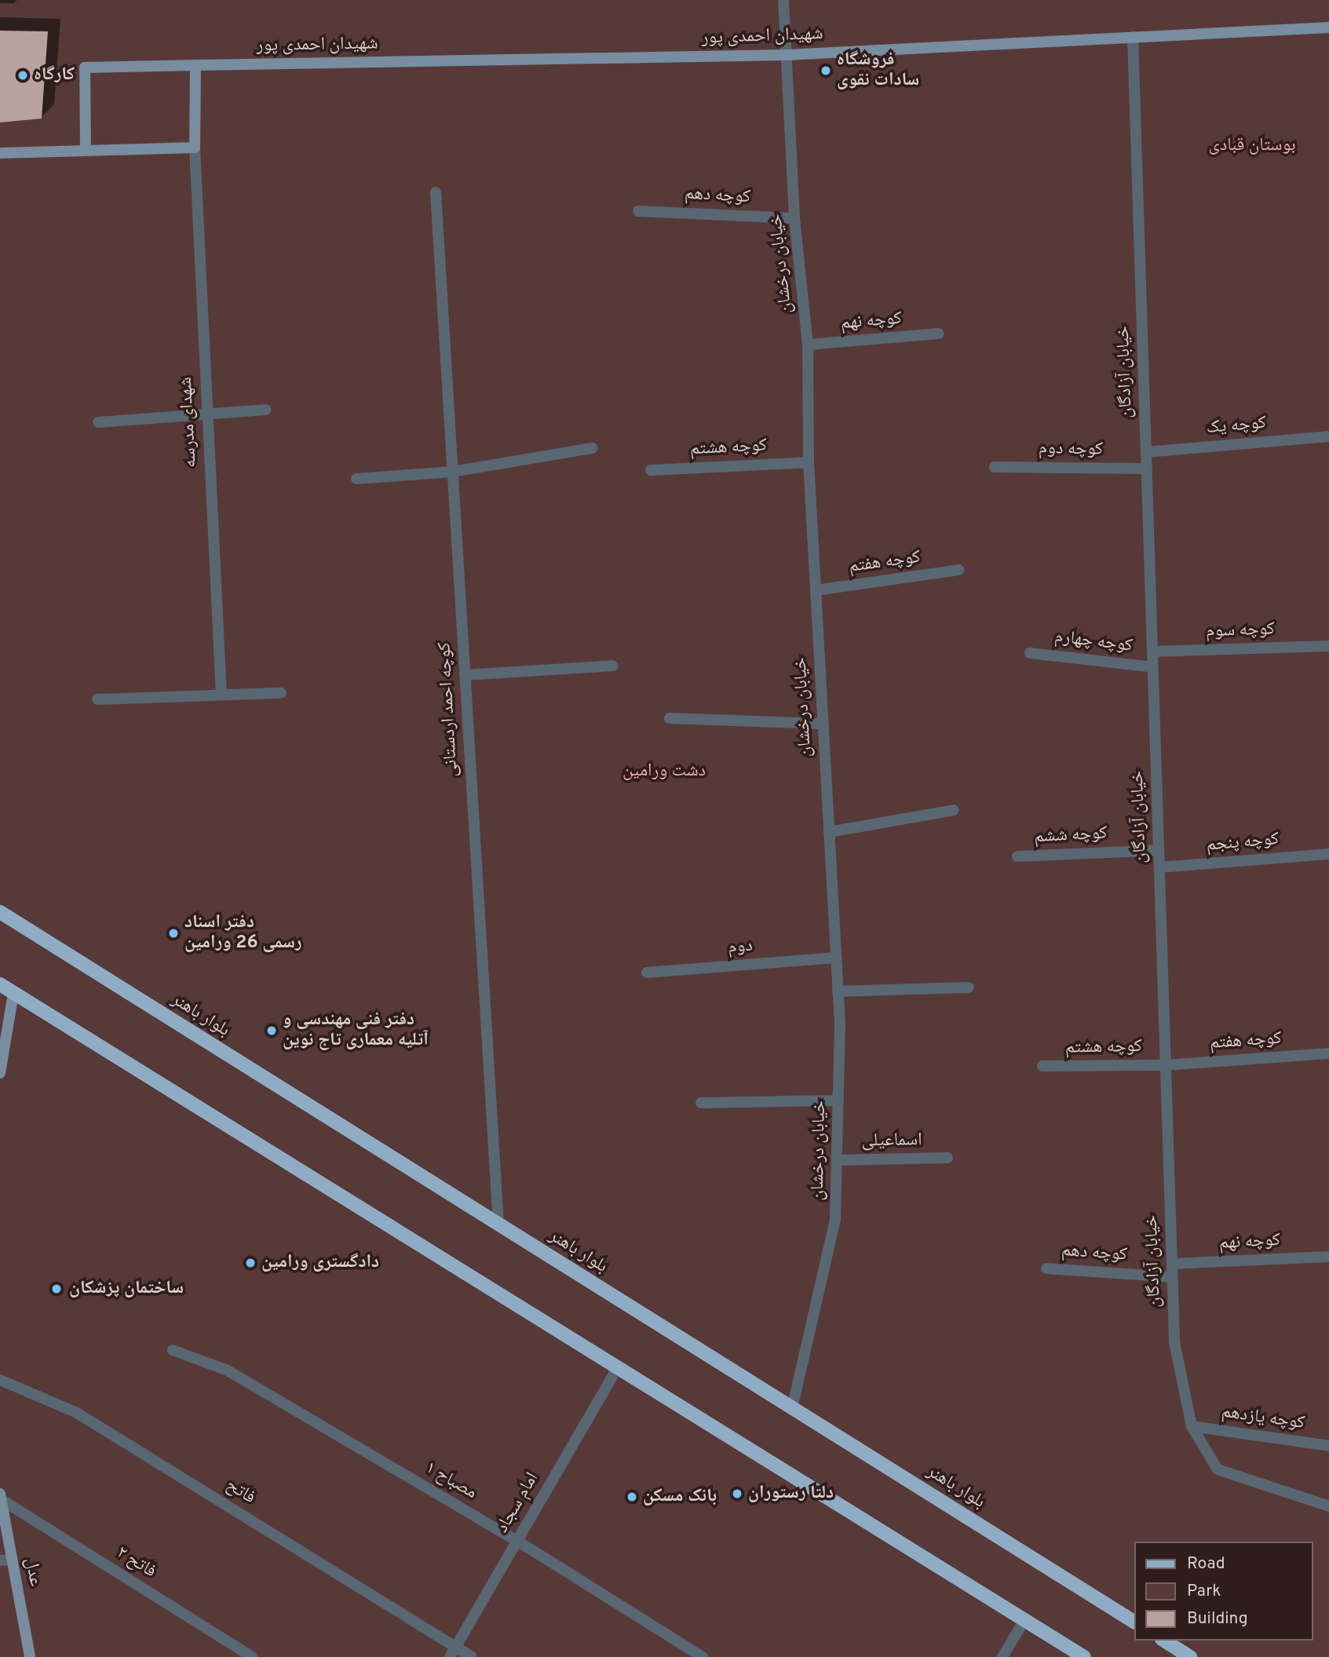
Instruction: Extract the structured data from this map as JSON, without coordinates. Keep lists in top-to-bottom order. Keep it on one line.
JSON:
{"streets":{"main road":["بلوار باهنر"],"street":["شهیدان احمدی پور","کوچه دهم","خیابان درخشان","کوچه نهم","خیابان آزادگان","شهدای مدرسه","کوچه یک","کوچه هشتم","کوچه دوم","کوچه هفتم","کوچه سوم","کوچه چهارم","کوچه احمد اردستانی","کوچه ششم","کوچه پنجم","دوم","اسماعیلی","کوچه یازدهم","مصباح ۱","فاتح","امام سجاد","فاتح ۲","عدل"]},"crossings":[["شهیدان احمدی پور","خیابان درخشان"],["شهیدان احمدی پور","خیابان آزادگان"],["کوچه دهم","خیابان درخشان"],["کوچه دهم","خیابان آزادگان"],["خیابان درخشان","کوچه نهم"],["خیابان درخشان","کوچه هشتم"],["خیابان درخشان","کوچه هفتم"],["خیابان درخشان","دوم"],["خیابان درخشان","بلوار باهنر"],["خیابان درخشان","اسماعیلی"],["کوچه نهم","خیابان آزادگان"],["خیابان آزادگان","کوچه یک"],["خیابان آزادگان","کوچه هشتم"],["خیابان آزادگان","کوچه دوم"],["خیابان آزادگان","کوچه هفتم"],["خیابان آزادگان","کوچه سوم"],["خیابان آزادگان","کوچه چهارم"],["خیابان آزادگان","کوچه ششم"],["خیابان آزادگان","کوچه پنجم"],["خیابان آزادگان","کوچه یازدهم"],["کوچه هشتم","کوچه هفتم"],["کوچه احمد اردستانی","بلوار باهنر"],["مصباح ۱","امام سجاد"],["فاتح","امام سجاد"],["فاتح ۲","عدل"]],"parks":["بوستان قبادی","دشت ورامین"],"places":["فروشگاه سادات نقوی","کارگاه","دفتر اسناد رسمی 26 ورامین","دفتر فنی مهندسی و آتلیه معماری تاج نوین","دادگستری ورامین","ساختمان پزشکان","دلتا رستوران","بانک مسکن"],"legend":["Road","Park","Building"]}
